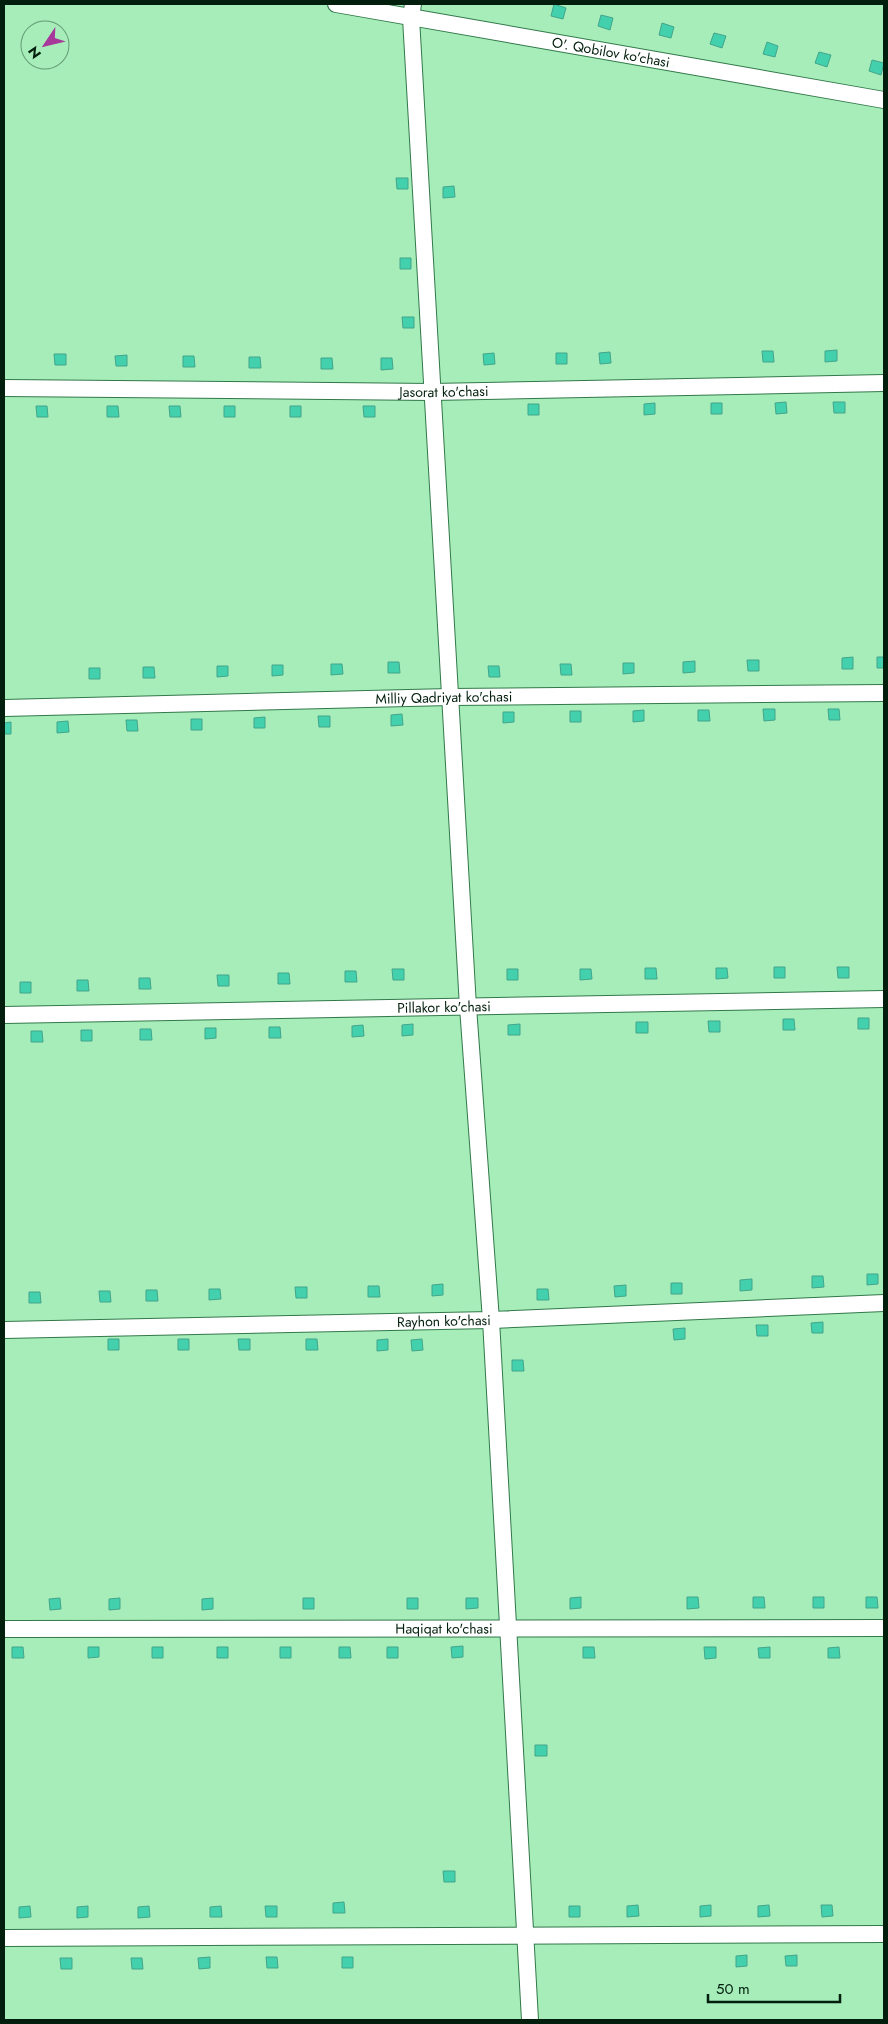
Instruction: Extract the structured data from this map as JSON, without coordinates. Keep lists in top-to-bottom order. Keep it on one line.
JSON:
{"streets":{"street":["O'. Qobilov ko'chasi","Jasorat ko'chasi","Milliy Qadriyat ko'chasi","Pillakor ko'chasi","Rayhon ko'chasi","Haqiqat ko'chasi"]},"scale_bar":"50 m","north":"bottom left"}
